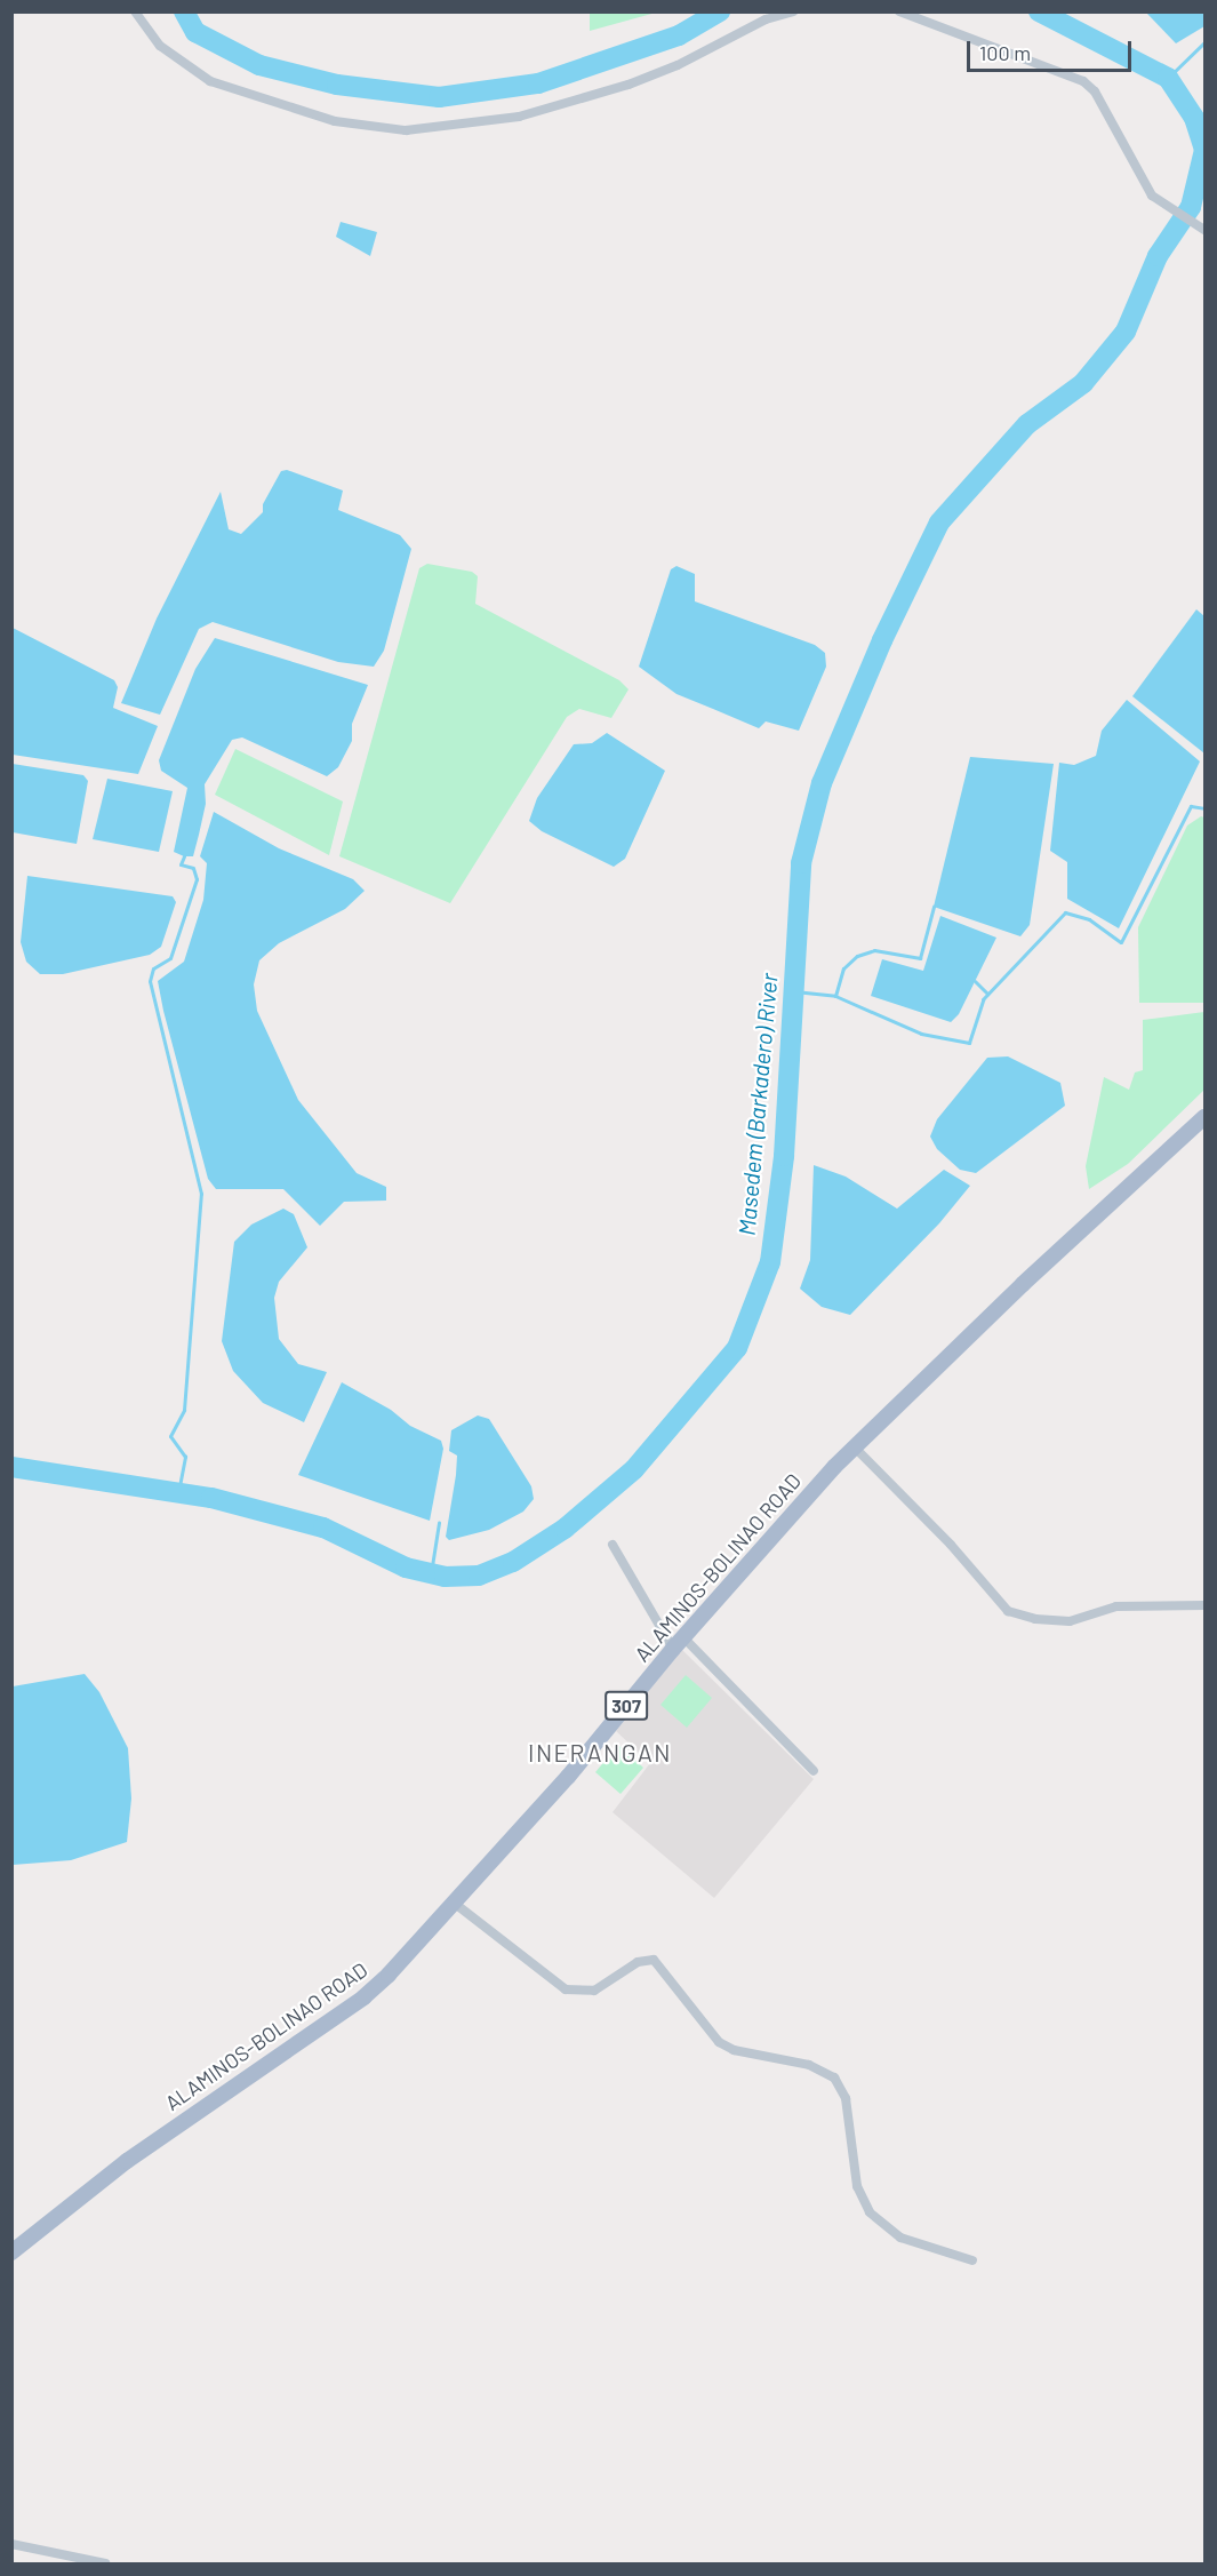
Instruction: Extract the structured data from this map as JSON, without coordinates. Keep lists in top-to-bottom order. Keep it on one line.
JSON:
{"streets":{"main road":["ALAMINOS-BOLINAO ROAD","307"]},"districts":["INERANGAN"],"water":["Masedem (Barkadero) River"],"scale_bar":"100 m"}
